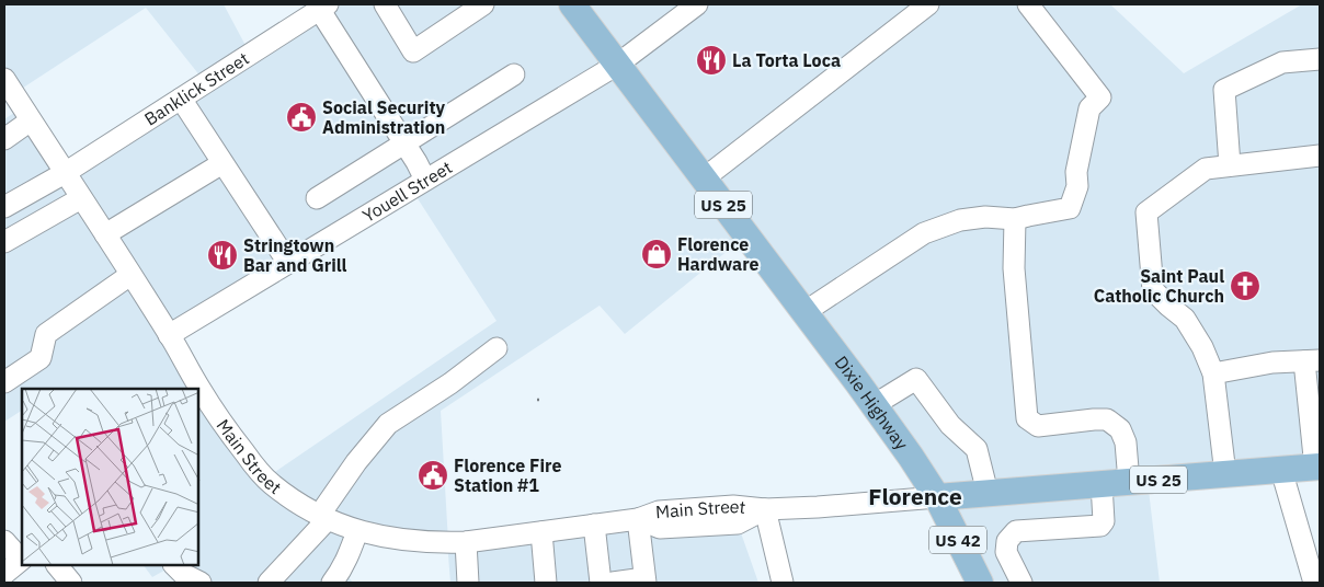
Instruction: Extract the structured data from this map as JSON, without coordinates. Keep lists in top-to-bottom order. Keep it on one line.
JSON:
{"streets":{"main road":["US 25","Dixie Highway","US 42"],"street":["Banklick Street","Youell Street","Main Street"]},"crossings":[["Banklick Street","Main Street"],["Youell Street","Dixie Highway"],["Youell Street","Main Street"],["US 25","Dixie Highway"],["US 25","Main Street"],["US 25","US 42"],["Dixie Highway","Main Street"],["Dixie Highway","US 42"],["Main Street","US 42"]],"districts":["Florence"],"places":{"restaurant":["La Torta Loca","Stringtown Bar and Grill"],"public building":["Social Security Administration","Florence Fire Station #1"],"shop":["Florence Hardware"],"church":["Saint Paul Catholic Church"]}}
